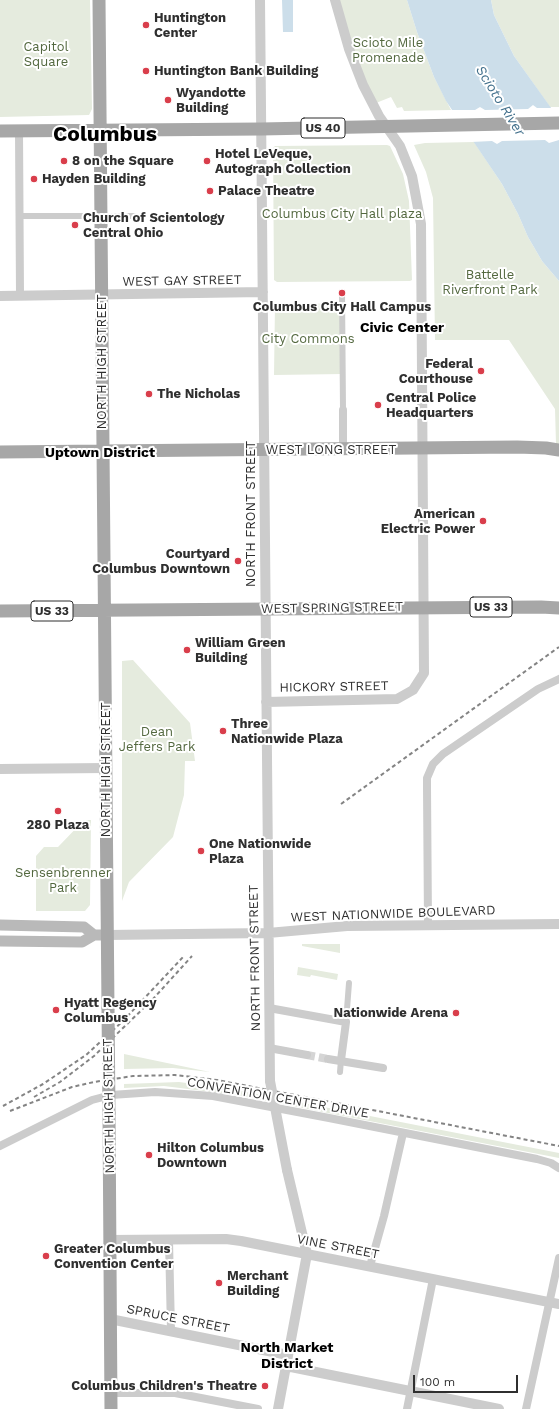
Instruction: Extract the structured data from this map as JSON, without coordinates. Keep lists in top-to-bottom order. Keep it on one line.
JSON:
{"streets":{"main road":["US 40","NORTH HIGH STREET","WEST LONG STREET","US 33","WEST SPRING STREET"],"street":["WEST GAY STREET","NORTH FRONT STREET","HICKORY STREET","WEST NATIONWIDE BOULEVARD","CONVENTION CENTER DRIVE","VINE STREET","SPRUCE STREET"]},"crossings":[["US 40","NORTH HIGH STREET"],["US 40","NORTH FRONT STREET"],["WEST GAY STREET","NORTH HIGH STREET"],["WEST GAY STREET","NORTH FRONT STREET"],["NORTH HIGH STREET","WEST LONG STREET"],["NORTH HIGH STREET","US 33"],["NORTH HIGH STREET","WEST SPRING STREET"],["NORTH HIGH STREET","WEST NATIONWIDE BOULEVARD"],["NORTH HIGH STREET","VINE STREET"],["NORTH HIGH STREET","SPRUCE STREET"],["WEST LONG STREET","NORTH FRONT STREET"],["NORTH FRONT STREET","WEST SPRING STREET"],["NORTH FRONT STREET","HICKORY STREET"],["NORTH FRONT STREET","WEST NATIONWIDE BOULEVARD"],["NORTH FRONT STREET","VINE STREET"],["US 33","WEST SPRING STREET"],["WEST SPRING STREET","HICKORY STREET"]],"districts":["Columbus","Civic Center","Uptown District","North Market District"],"water":["Scioto River"],"parks":["Scioto Mile Promenade","Capitol Square","Columbus City Hall plaza","Battelle Riverfront Park","City Commons","Dean Jeffers Park","Sensenbrenner Park"],"places":["Huntington Center","Huntington Bank Building","Wyandotte Building","8 on the Square","Hotel LeVeque, Autograph Collection","Hayden Building","Palace Theatre","Church of Scientology Central Ohio","Columbus City Hall Campus","Federal Courthouse","The Nicholas","Central Police Headquarters","American Electric Power","Courtyard Columbus Downtown","William Green Building","Three Nationwide Plaza","280 Plaza","One Nationwide Plaza","Hyatt Regency Columbus","Nationwide Arena","Hilton Columbus Downtown","Greater Columbus Convention Center","Merchant Building","Columbus Children's Theatre"],"scale_bar":"100 m"}
